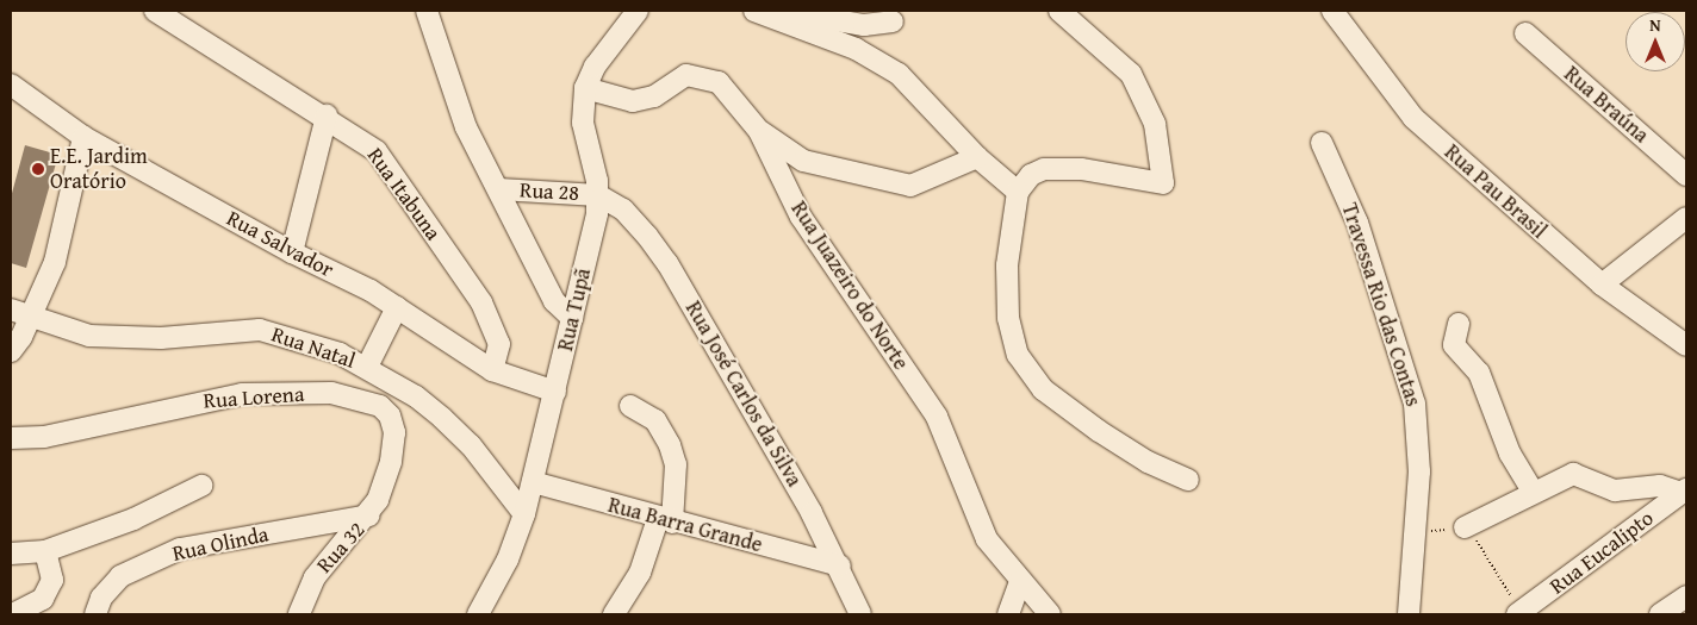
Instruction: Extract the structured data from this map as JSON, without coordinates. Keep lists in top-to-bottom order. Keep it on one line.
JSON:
{"streets":{"street":["Rua Braúna","Rua 28","Rua Pau Brasil","Rua Itabuna","Rua Salvador","Rua Juazeiro do Norte","Travessa Rio das Contas","Rua Tupã","Rua Natal","Rua José Carlos da Silva","Rua Lorena","Rua Barra Grande","Rua Olinda","Rua 32","Rua Eucalipto"]},"crossings":[["Rua 28","Rua Tupã"],["Rua 28","Rua José Carlos da Silva"],["Rua Itabuna","Rua Salvador"],["Rua Salvador","Rua Tupã"],["Rua Juazeiro do Norte","Rua Tupã"],["Rua Tupã","Rua Natal"],["Rua Tupã","Rua José Carlos da Silva"],["Rua Tupã","Rua Barra Grande"],["Rua José Carlos da Silva","Rua Barra Grande"],["Rua Lorena","Rua Olinda"],["Rua Lorena","Rua 32"],["Rua Olinda","Rua 32"]],"places":["E.E. Jardim Oratório"],"north":"top"}
